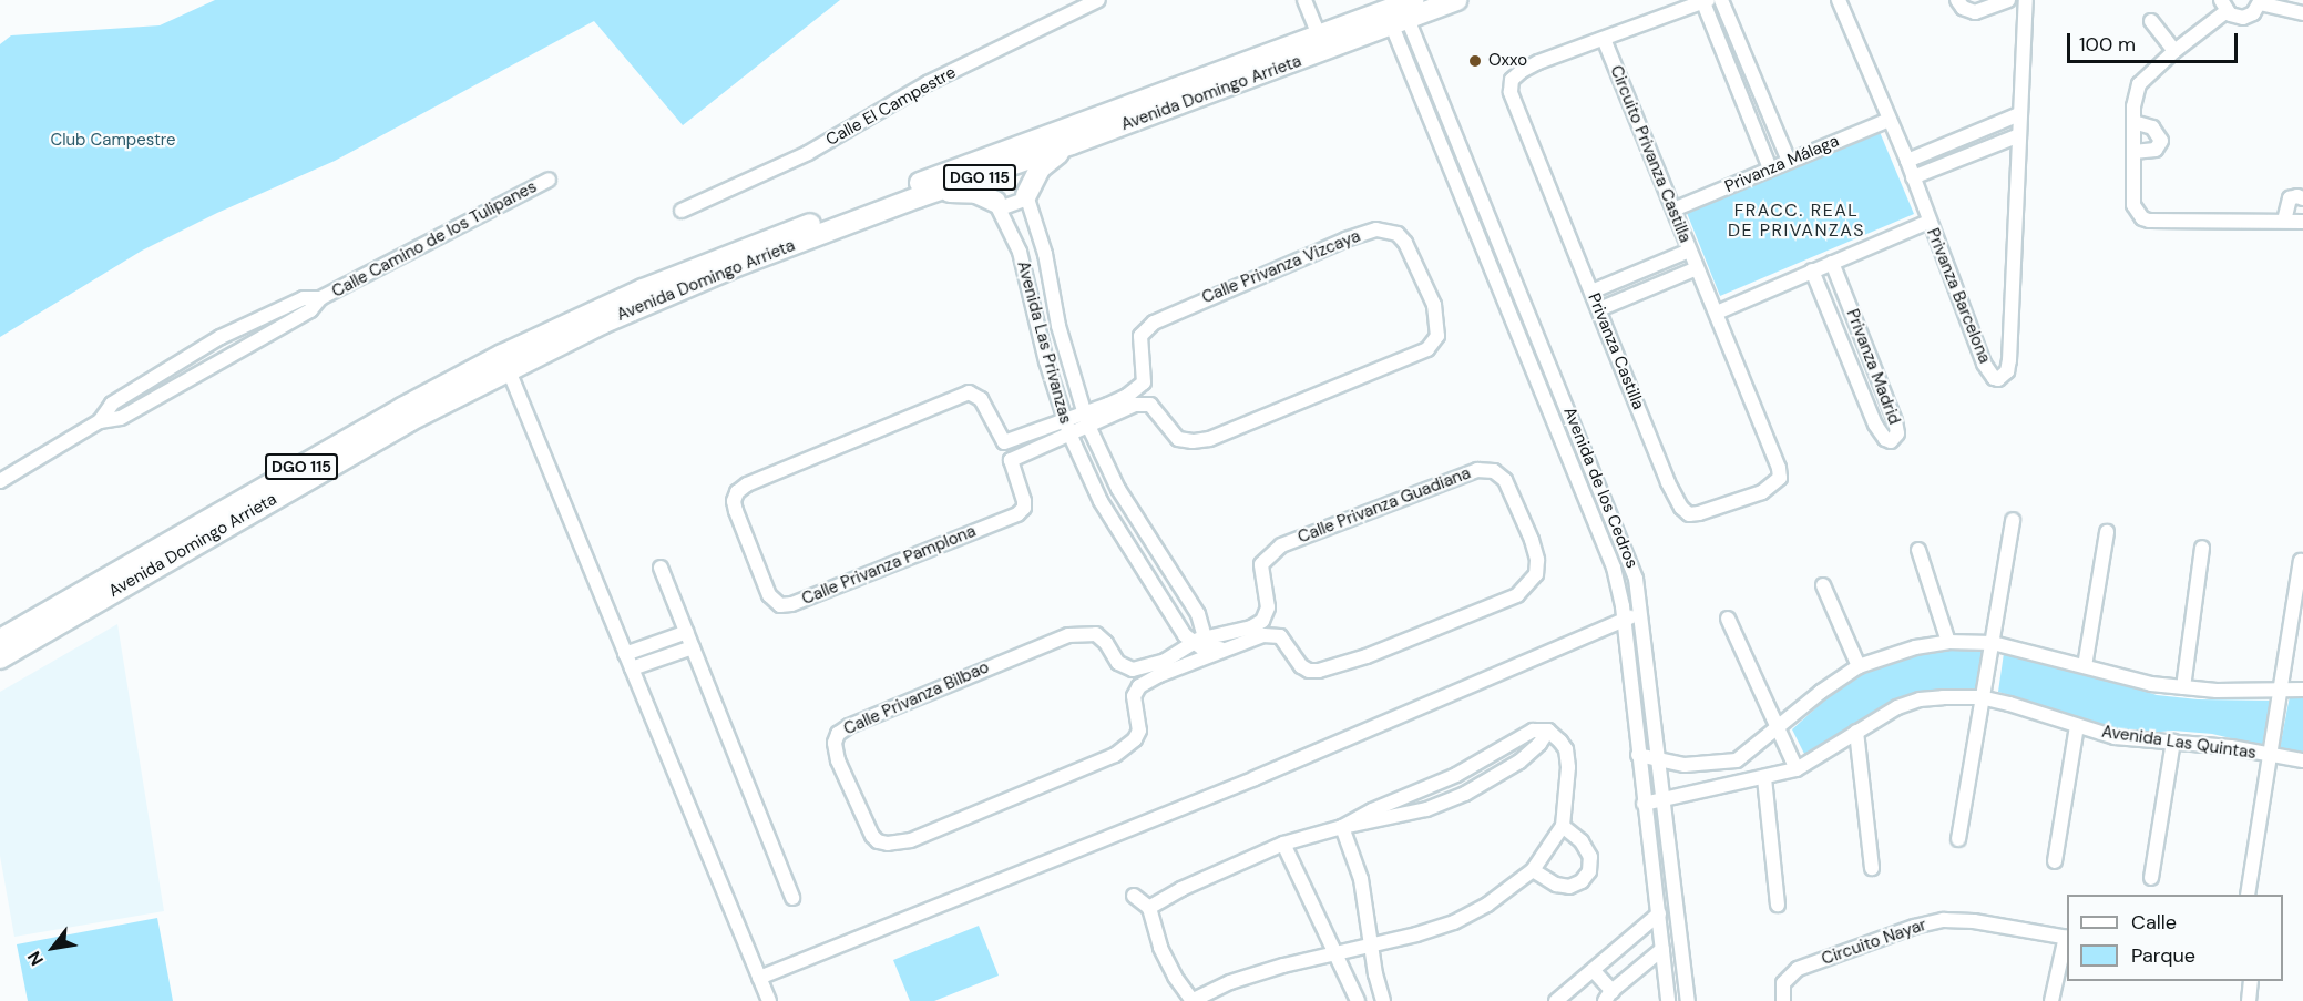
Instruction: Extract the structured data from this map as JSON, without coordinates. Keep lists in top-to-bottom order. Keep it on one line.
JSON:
{"streets":{"main road":["Avenida Domingo Arrieta","DGO 115"],"street":["Calle El Campestre","Circuito Privanza Castilla","Privanza Málaga","Calle Camino de los Tulipanes","Calle Privanza Vizcaya","Privanza Barcelona","Avenida Las Privanzas","Privanza Castilla","Privanza Madrid","Avenida de los Cedros","Calle Privanza Guadiana","Calle Privanza Pamplona","Calle Privanza Bilbao","Avenida Las Quintas","Circuito Nayar"]},"crossings":[["Avenida Domingo Arrieta","Avenida de los Cedros"],["Circuito Privanza Castilla","Privanza Málaga"],["Circuito Privanza Castilla","Privanza Castilla"],["Privanza Málaga","Privanza Barcelona"],["Calle Privanza Vizcaya","Avenida Las Privanzas"],["Calle Privanza Vizcaya","Calle Privanza Pamplona"],["Avenida Las Privanzas","Calle Privanza Guadiana"],["Avenida Las Privanzas","Calle Privanza Pamplona"],["Avenida Las Privanzas","Calle Privanza Bilbao"],["Avenida de los Cedros","Avenida Las Quintas"],["Calle Privanza Guadiana","Calle Privanza Bilbao"]],"districts":["FRACC. REAL DE PRIVANZAS"],"parks":["Club Campestre"],"places":["Oxxo"],"legend":["Calle","Parque"],"scale_bar":"100 m","north":"bottom left"}
